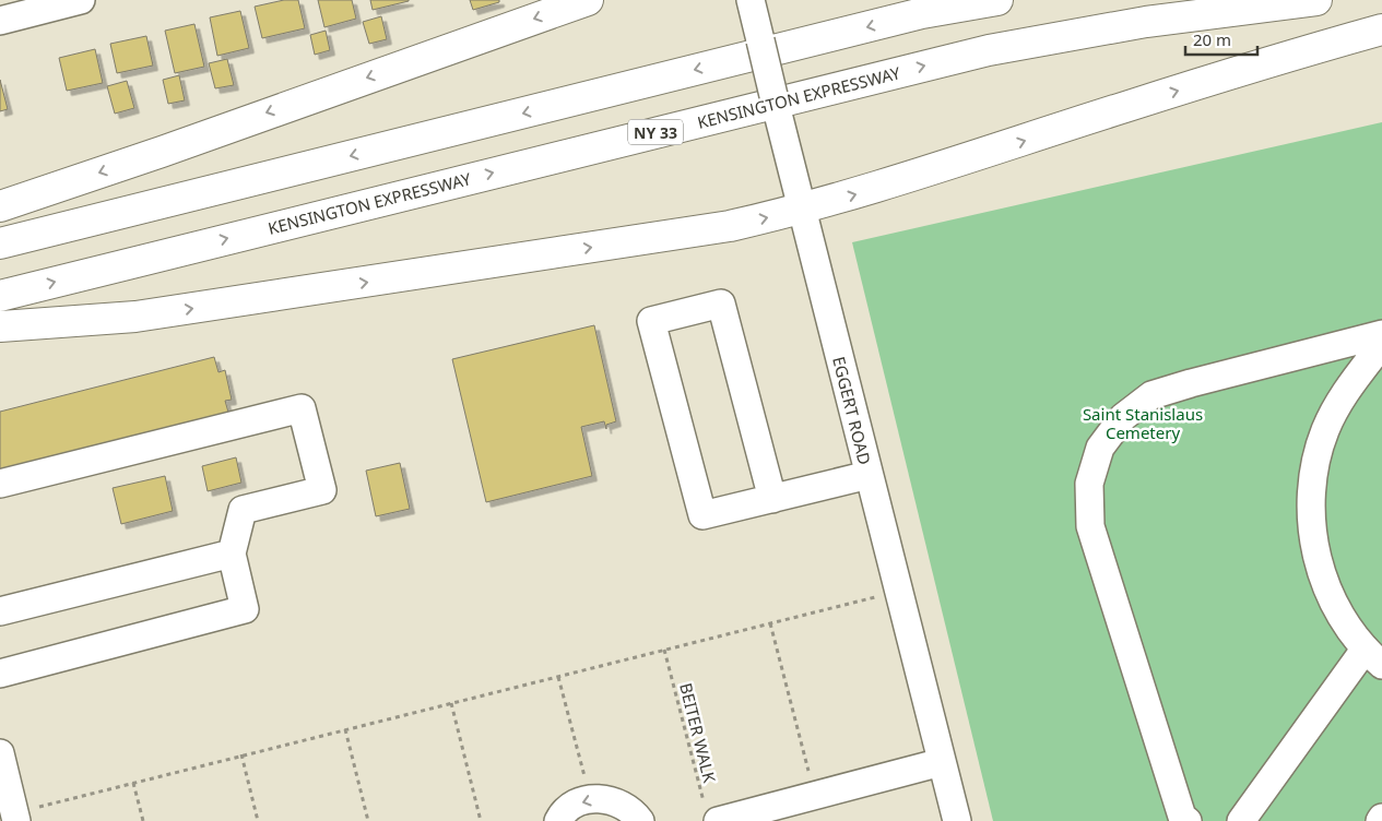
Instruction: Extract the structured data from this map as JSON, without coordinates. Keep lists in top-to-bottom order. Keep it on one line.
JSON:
{"streets":{"highway":["KENSINGTON EXPRESSWAY","NY 33"],"street":["EGGERT ROAD"],"path":["BEITER WALK"]},"parks":["Saint Stanislaus Cemetery"],"scale_bar":"20 m"}
